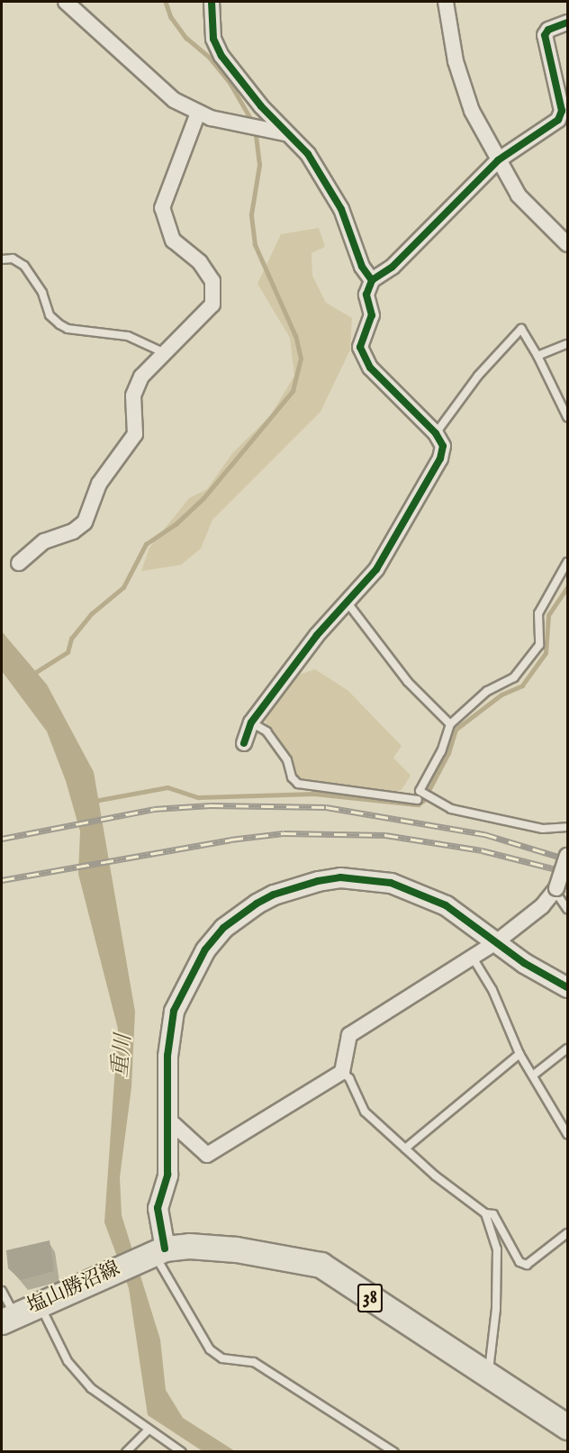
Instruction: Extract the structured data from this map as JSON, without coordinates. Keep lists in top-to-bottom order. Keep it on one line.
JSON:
{"streets":{"main road":["塩山勝沼線","38"]},"crossings":[["塩山勝沼線","38"]],"water":["重川"]}
